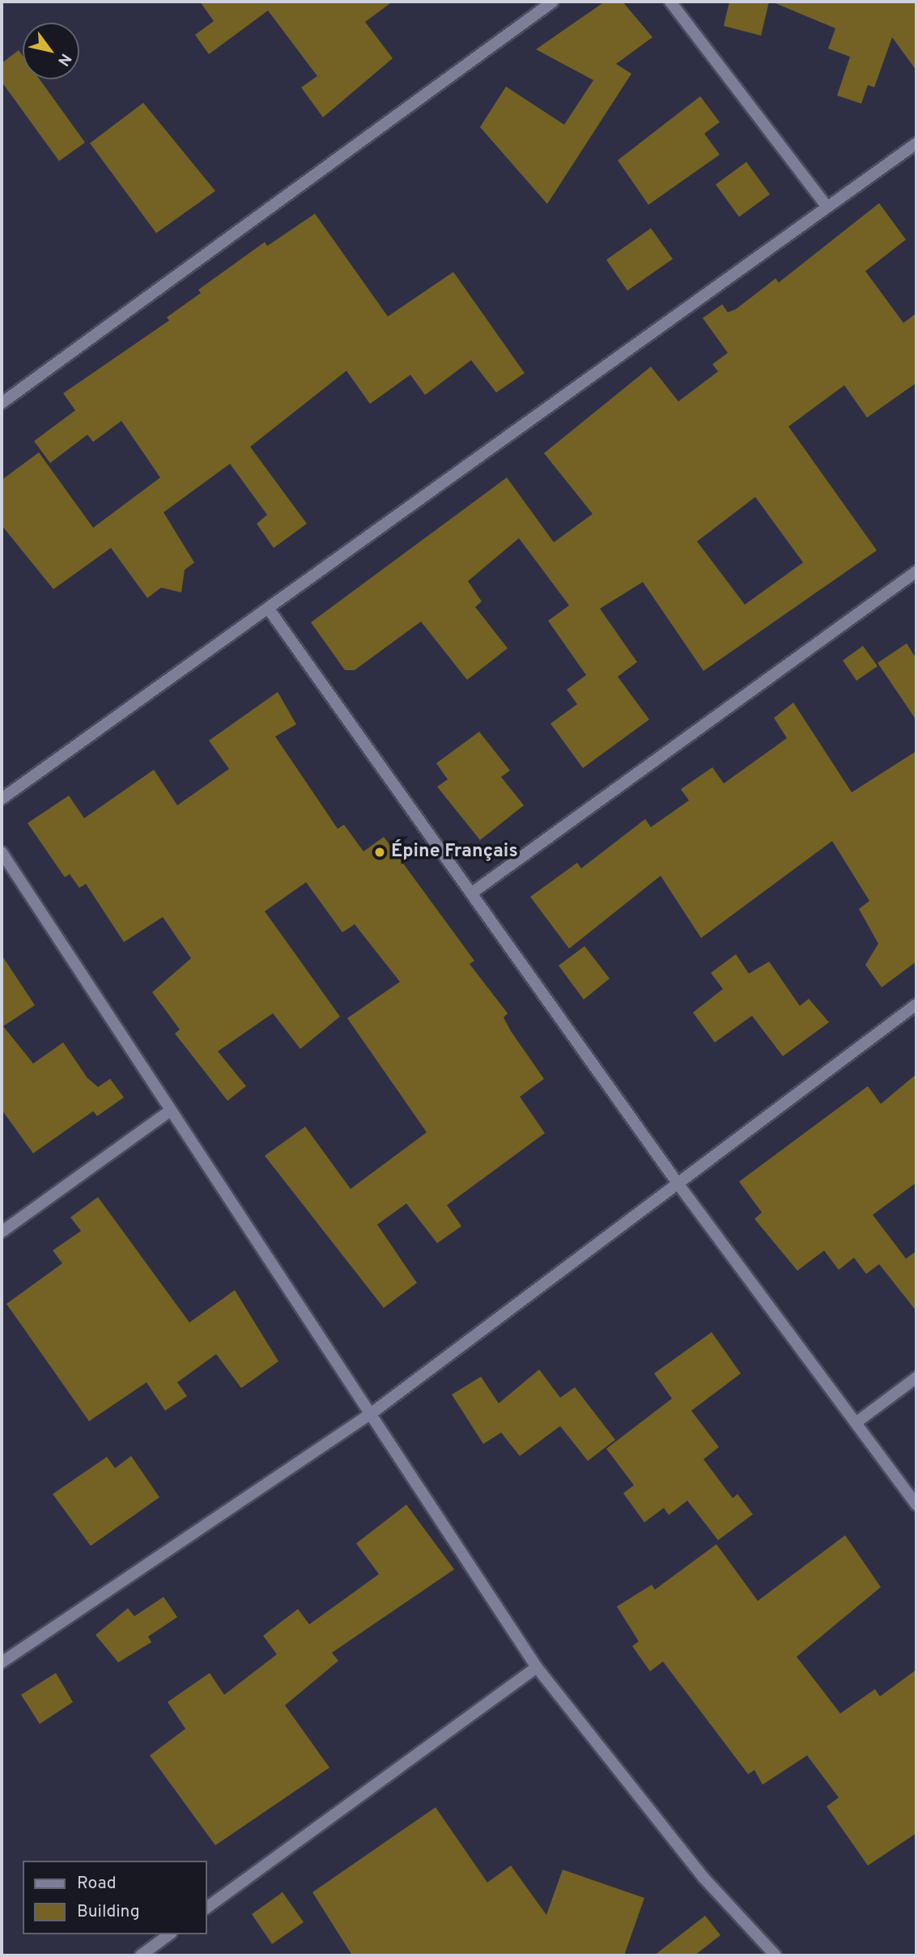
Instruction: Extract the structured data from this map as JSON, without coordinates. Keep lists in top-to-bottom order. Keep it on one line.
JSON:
{"places":["Épine Français"],"legend":["Road","Building"],"north":"bottom right"}
